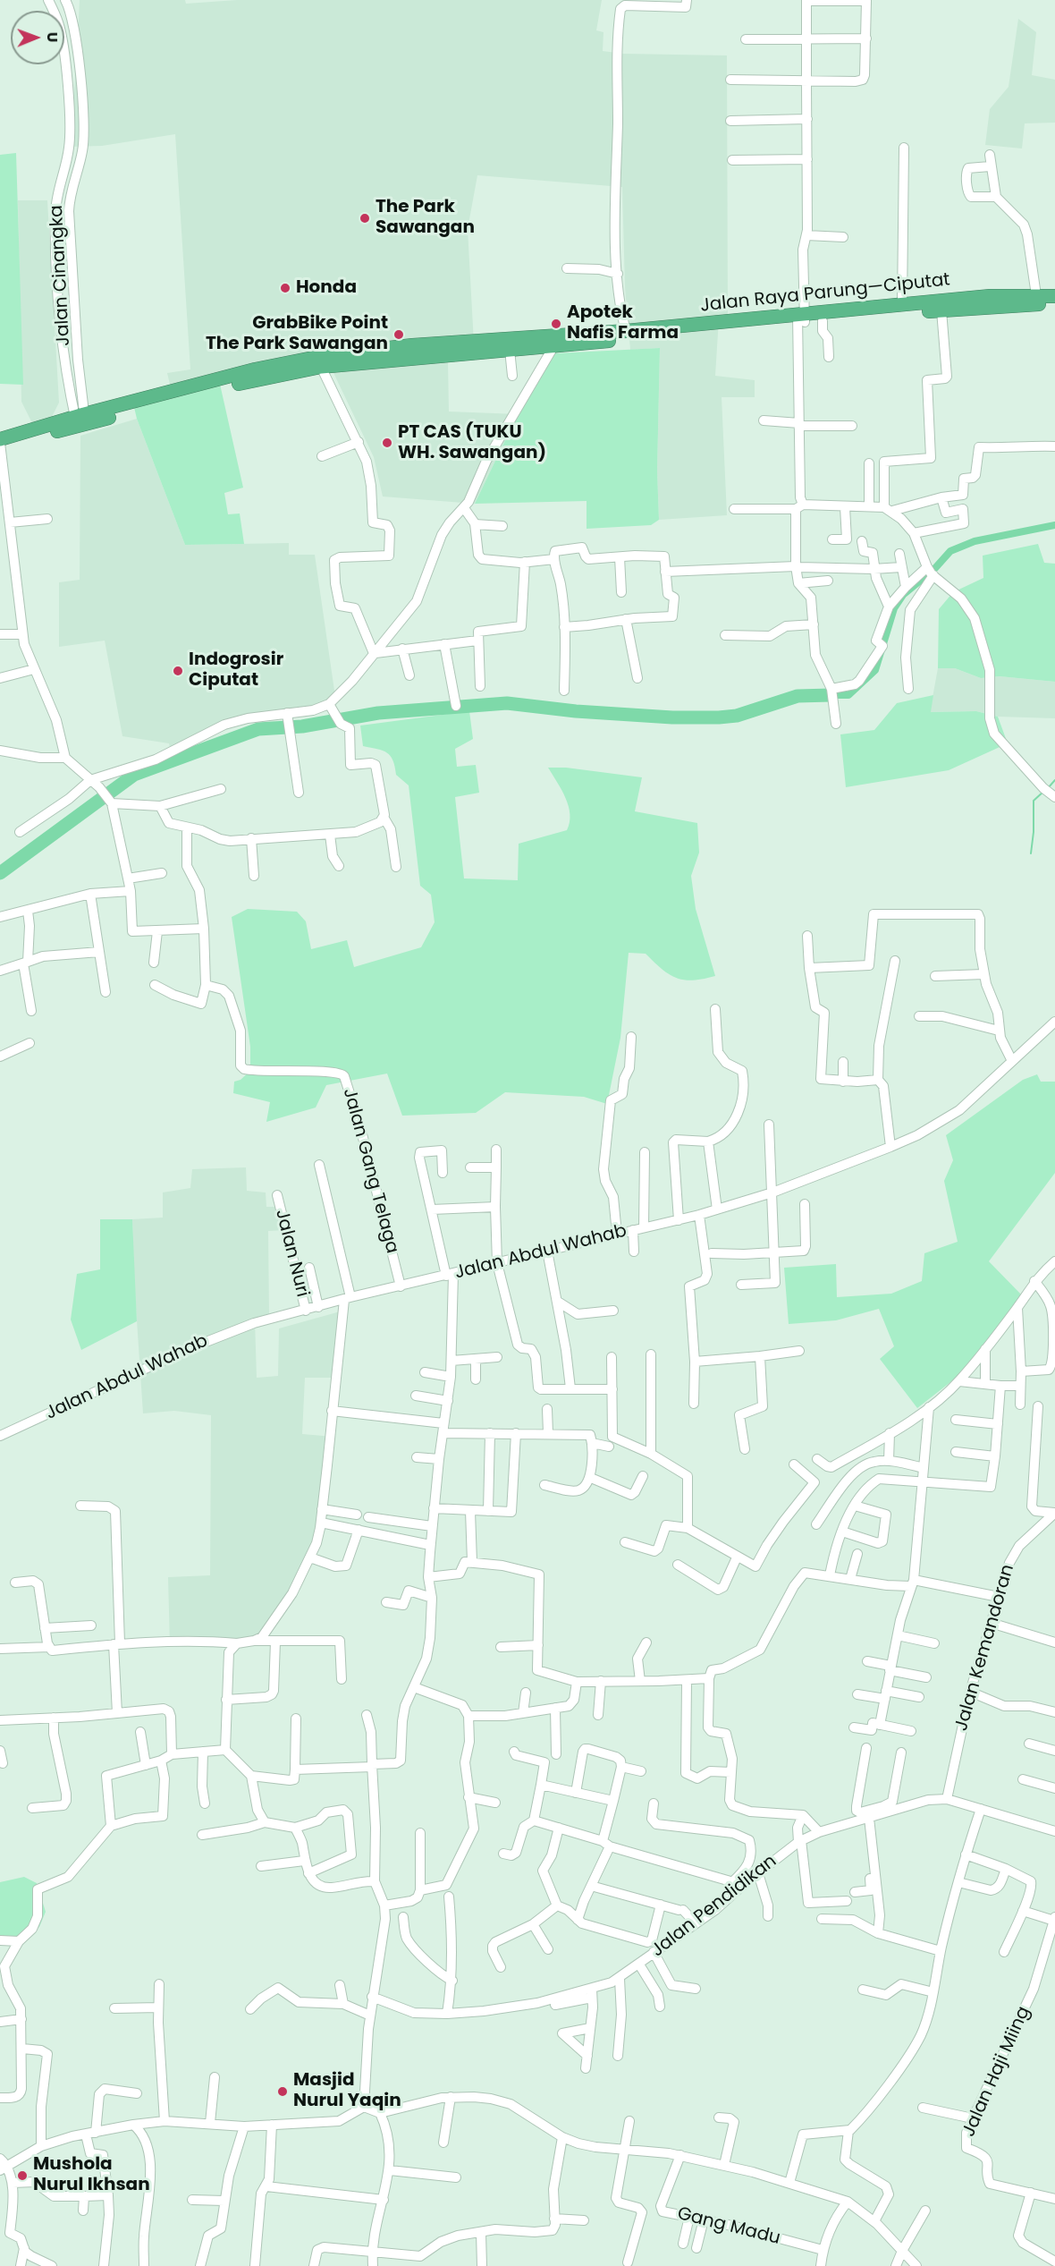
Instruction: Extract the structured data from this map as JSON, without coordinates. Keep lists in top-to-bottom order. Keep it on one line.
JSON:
{"streets":{"highway":["Jalan Raya Parung—Ciputat"],"street":["Jalan Cinangka","Jalan Gang Telaga","Jalan Abdul Wahab","Jalan Nuri","Jalan Kemandoran","Jalan Pendidikan","Jalan Haji Miing","Gang Madu"]},"crossings":[["Jalan Cinangka","Jalan Raya Parung—Ciputat"],["Jalan Gang Telaga","Jalan Abdul Wahab"],["Jalan Abdul Wahab","Jalan Nuri"],["Jalan Kemandoran","Jalan Pendidikan"]],"places":["The Park Sawangan","Honda","Apotek Nafis Farma","GrabBike Point The Park Sawangan","PT CAS (TUKU WH. Sawangan)","Indogrosir Ciputat","Masjid Nurul Yaqin","Mushola Nurul Ikhsan"],"north":"right"}
